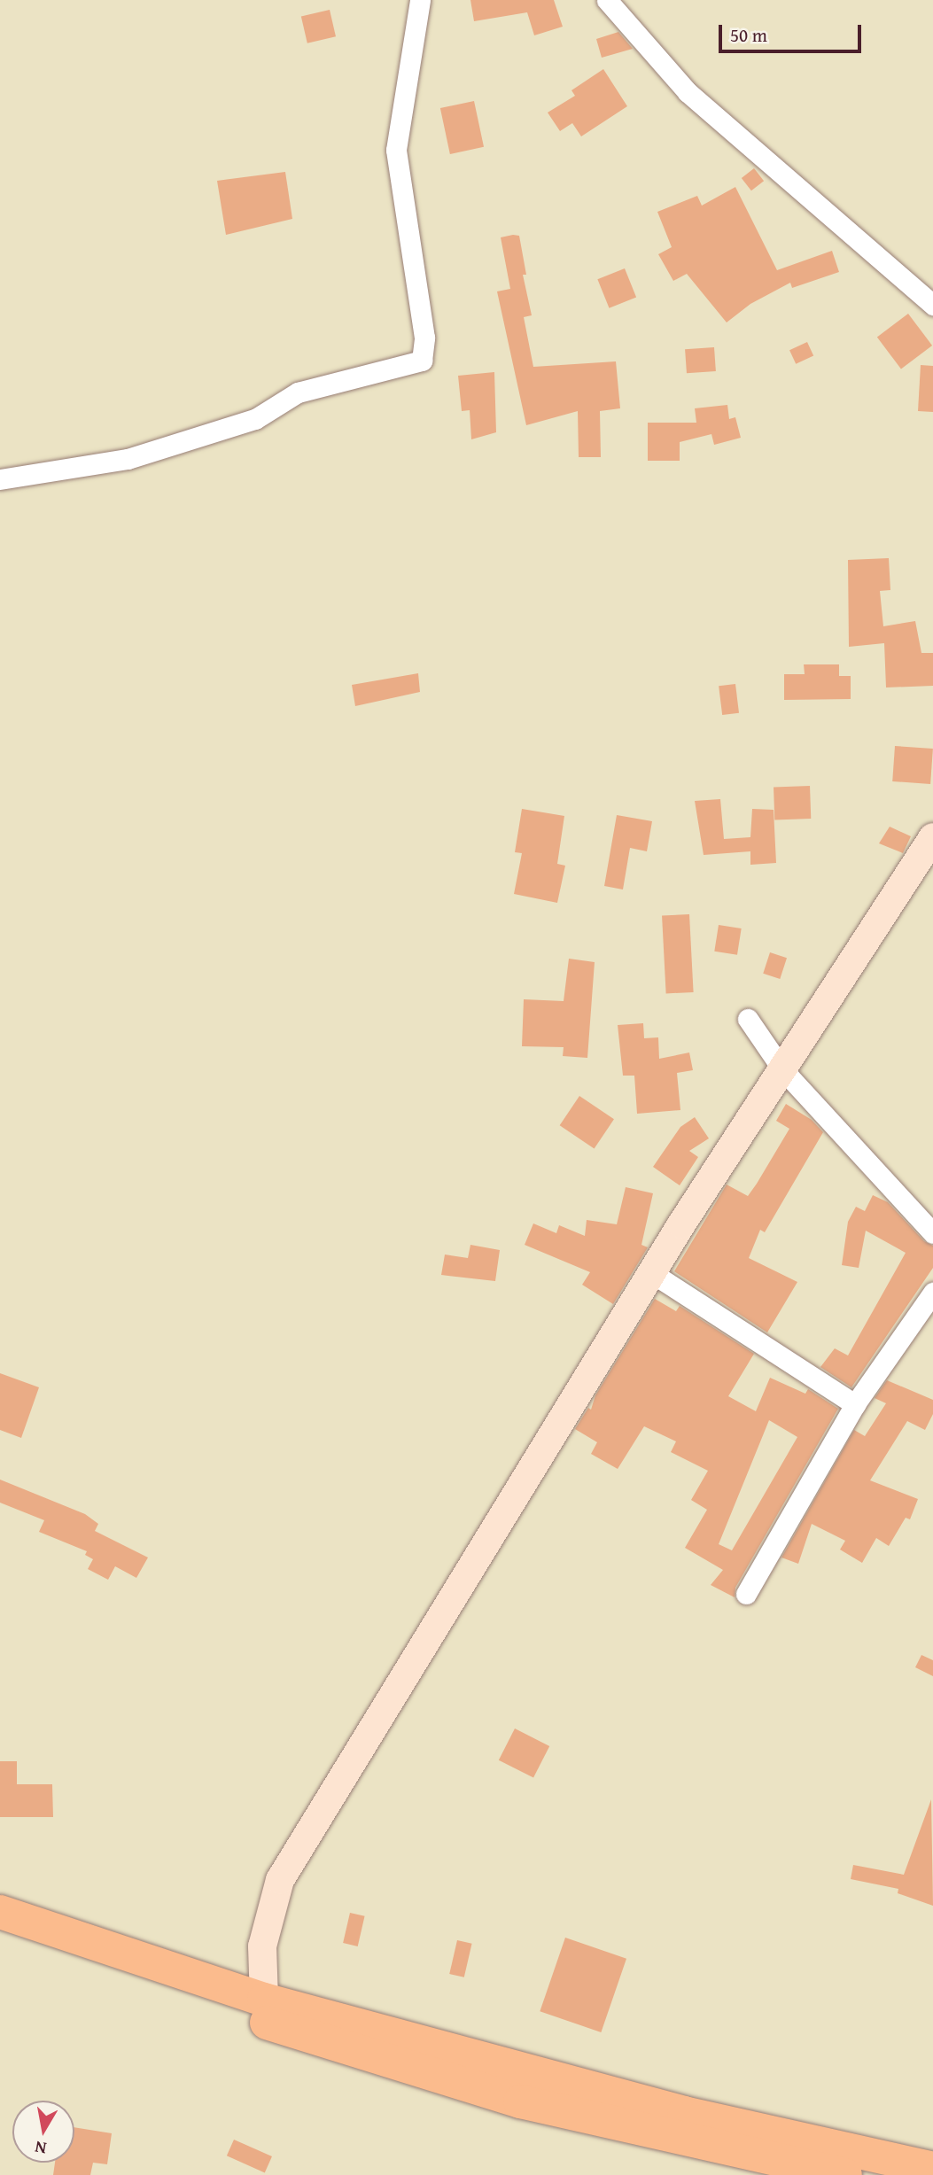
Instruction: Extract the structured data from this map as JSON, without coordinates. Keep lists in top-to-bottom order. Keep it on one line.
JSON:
{"scale_bar":"50 m","north":"bottom"}
